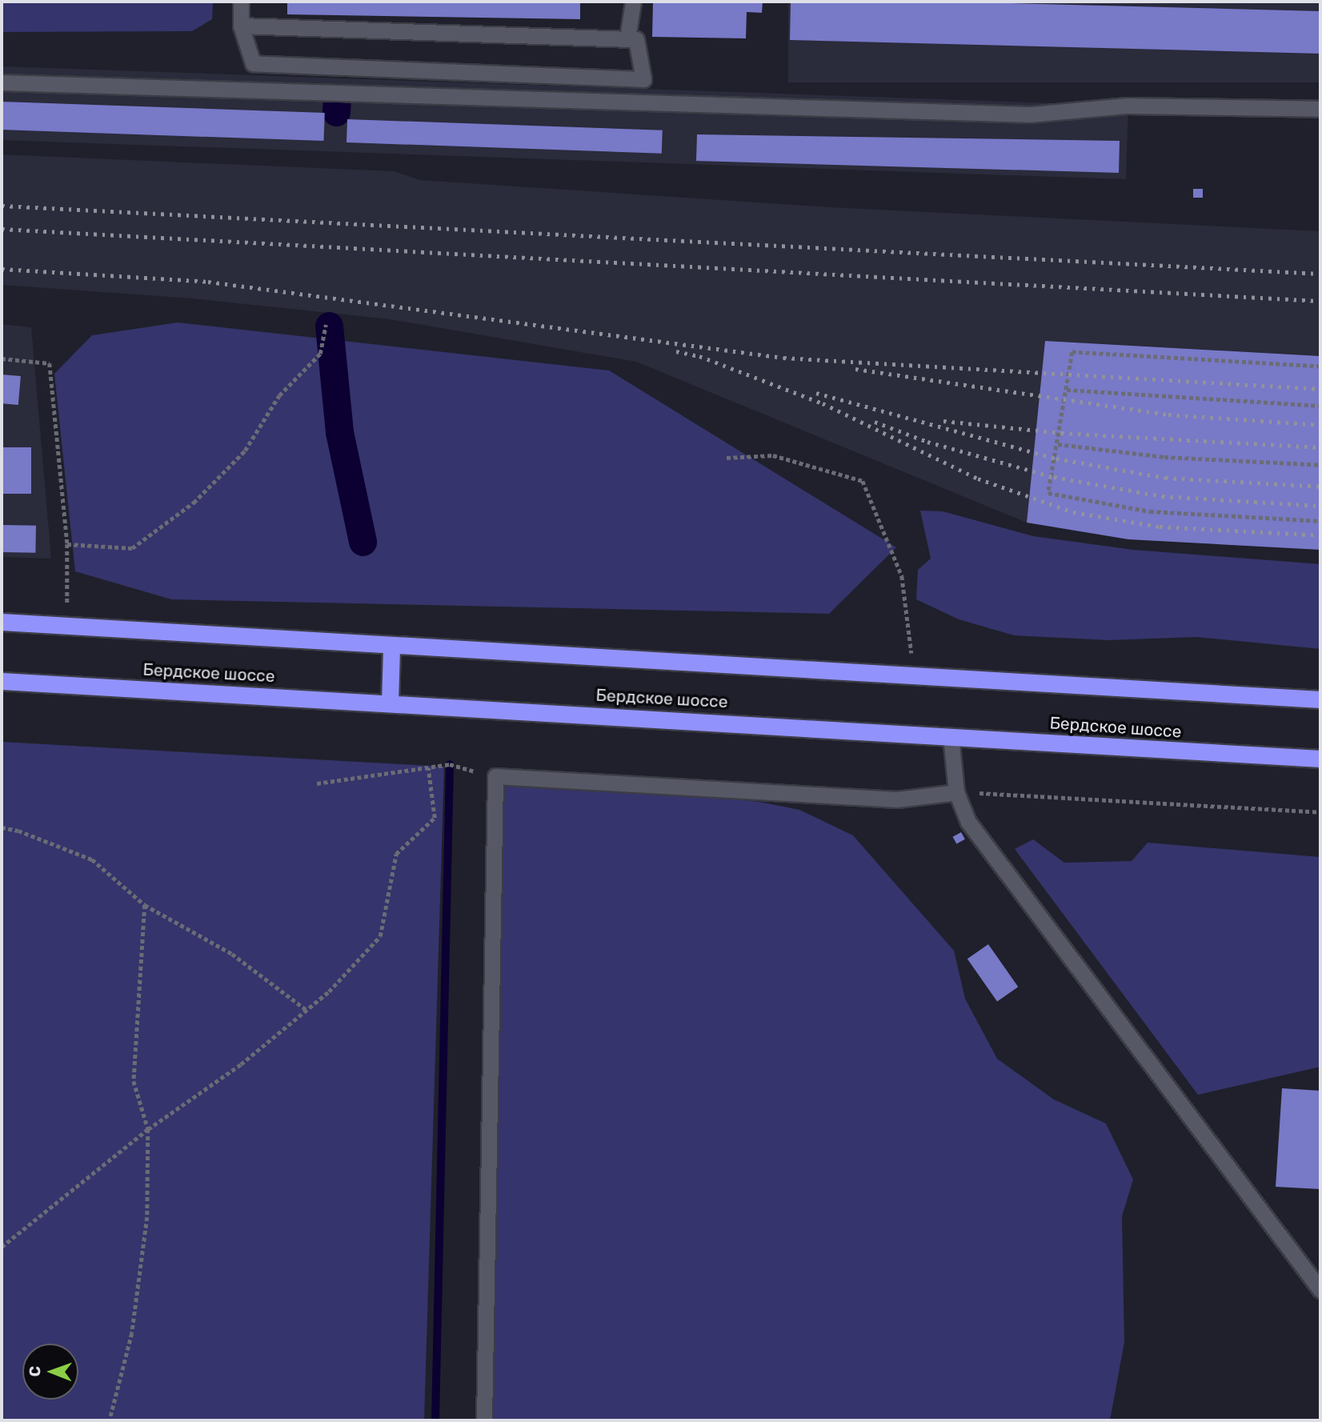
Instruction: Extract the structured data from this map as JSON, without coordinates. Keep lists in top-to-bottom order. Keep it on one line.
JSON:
{"streets":{"highway":["Бердское шоссе"]},"north":"left"}
